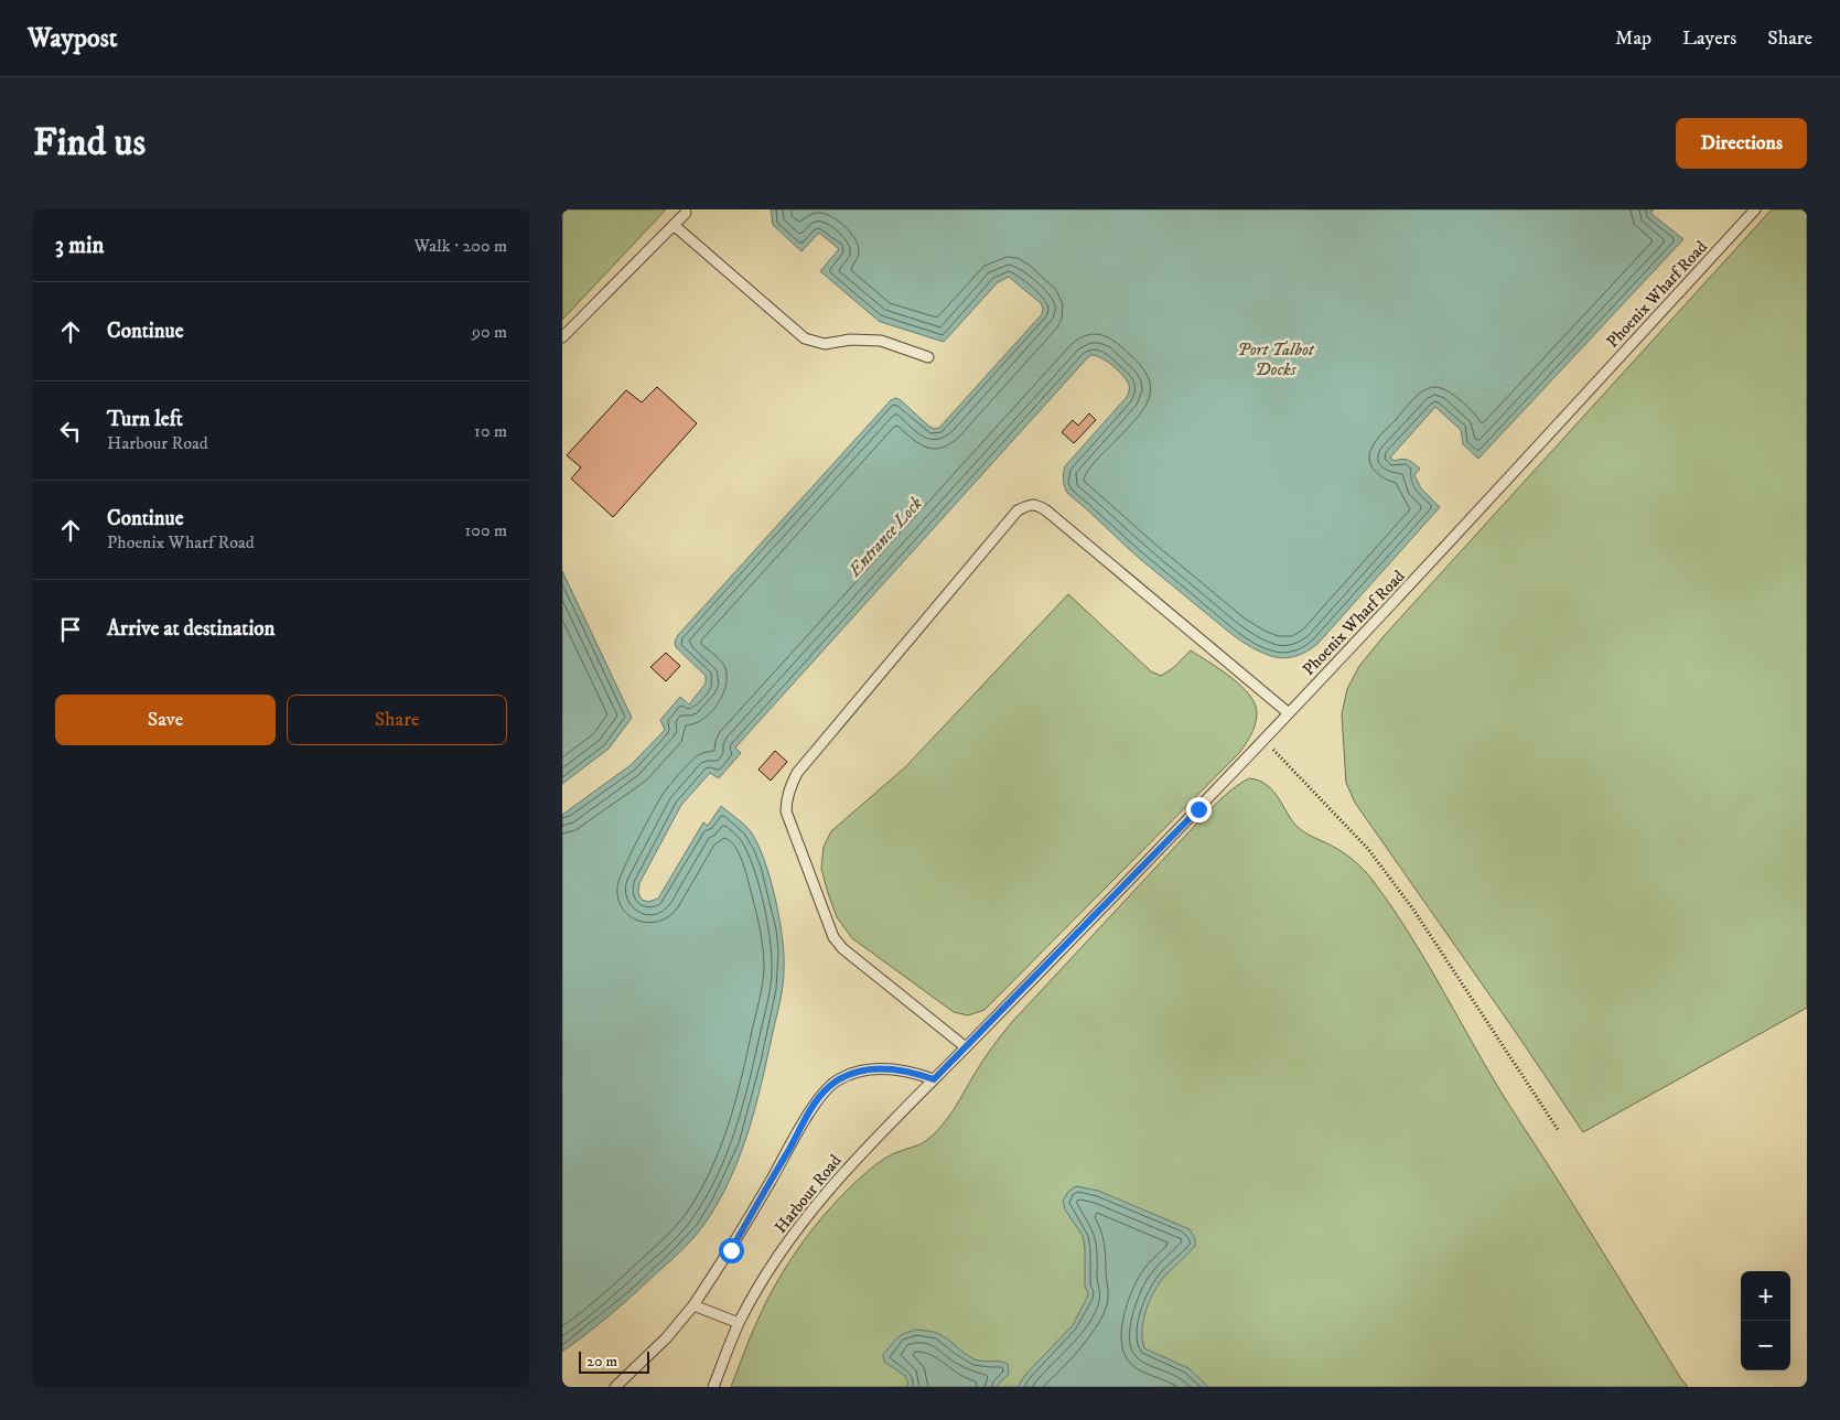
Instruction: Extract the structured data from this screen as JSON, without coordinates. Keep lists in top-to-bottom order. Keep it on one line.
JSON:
{"streets":{"lane":["Phoenix Wharf Road","Harbour Road"]},"crossings":[["Phoenix Wharf Road","Harbour Road"]],"water":["Port Talbot Docks","Entrance Lock"],"scale_bar":"20 m","page":{"header":"Waypost","nav":["Map","Layers","Share"],"buttons":["Directions",["Save","Share"]],"title":"Find us","heading":["3 min","Walk · 200 m"],"list":[["Continue","90 m"],["Turn left","Harbour Road","10 m"],["Continue","Phoenix Wharf Road","100 m"],"Arrive at destination"],"map_buttons":["+","−"],"scale":"20 m"}}
